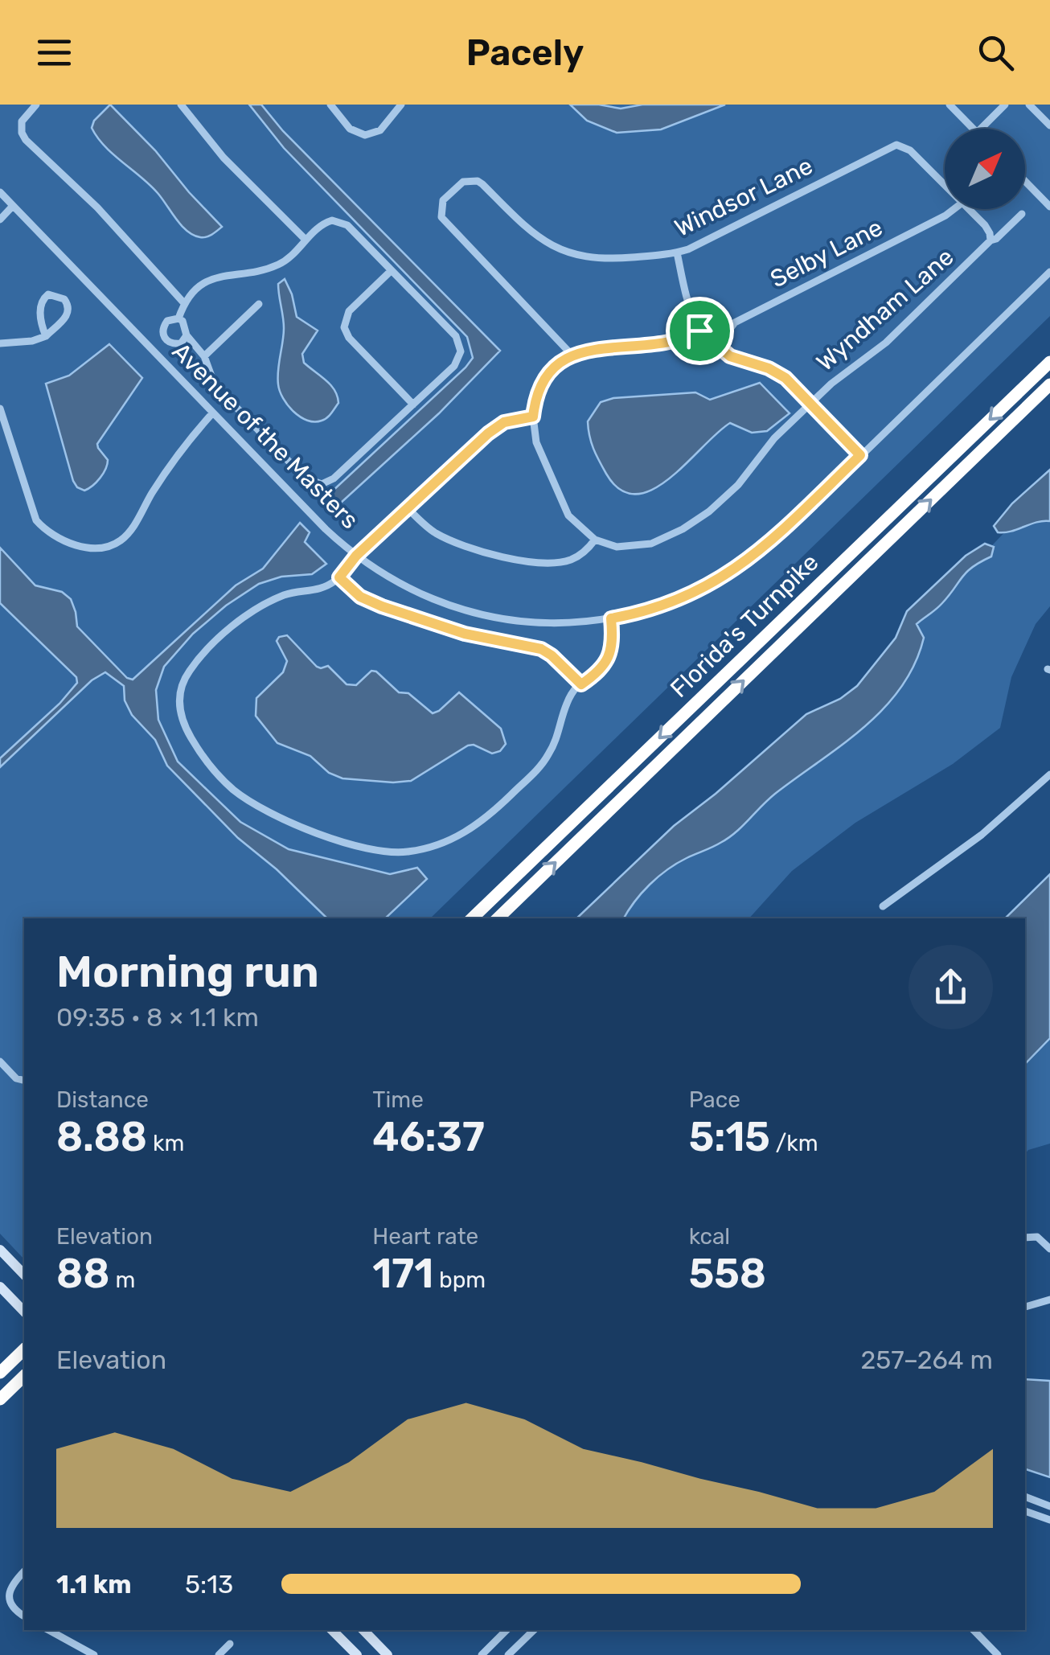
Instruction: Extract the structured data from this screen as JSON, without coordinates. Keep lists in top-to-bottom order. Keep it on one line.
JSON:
{"streets":{"highway":["Florida's Turnpike"],"street":["Windsor Lane","Selby Lane","Wyndham Lane","Avenue of the Masters"]},"crossings":[["Windsor Lane","Selby Lane"],["Windsor Lane","Wyndham Lane"],["Selby Lane","Wyndham Lane"]],"north":"top right","page":{"header":"Pacely","heading":["Morning run","09:35 · 8 × 1.1 km"],"stats":[["Distance","8.88 km"],["Time","46:37"],["Pace","5:15 /km"],["Elevation","88 m"],["Heart rate","171 bpm"],["kcal","558"]],"chart":["Elevation","257–264 m"],"list":[{"name":"1.1 km","note":"5:13"}]}}
